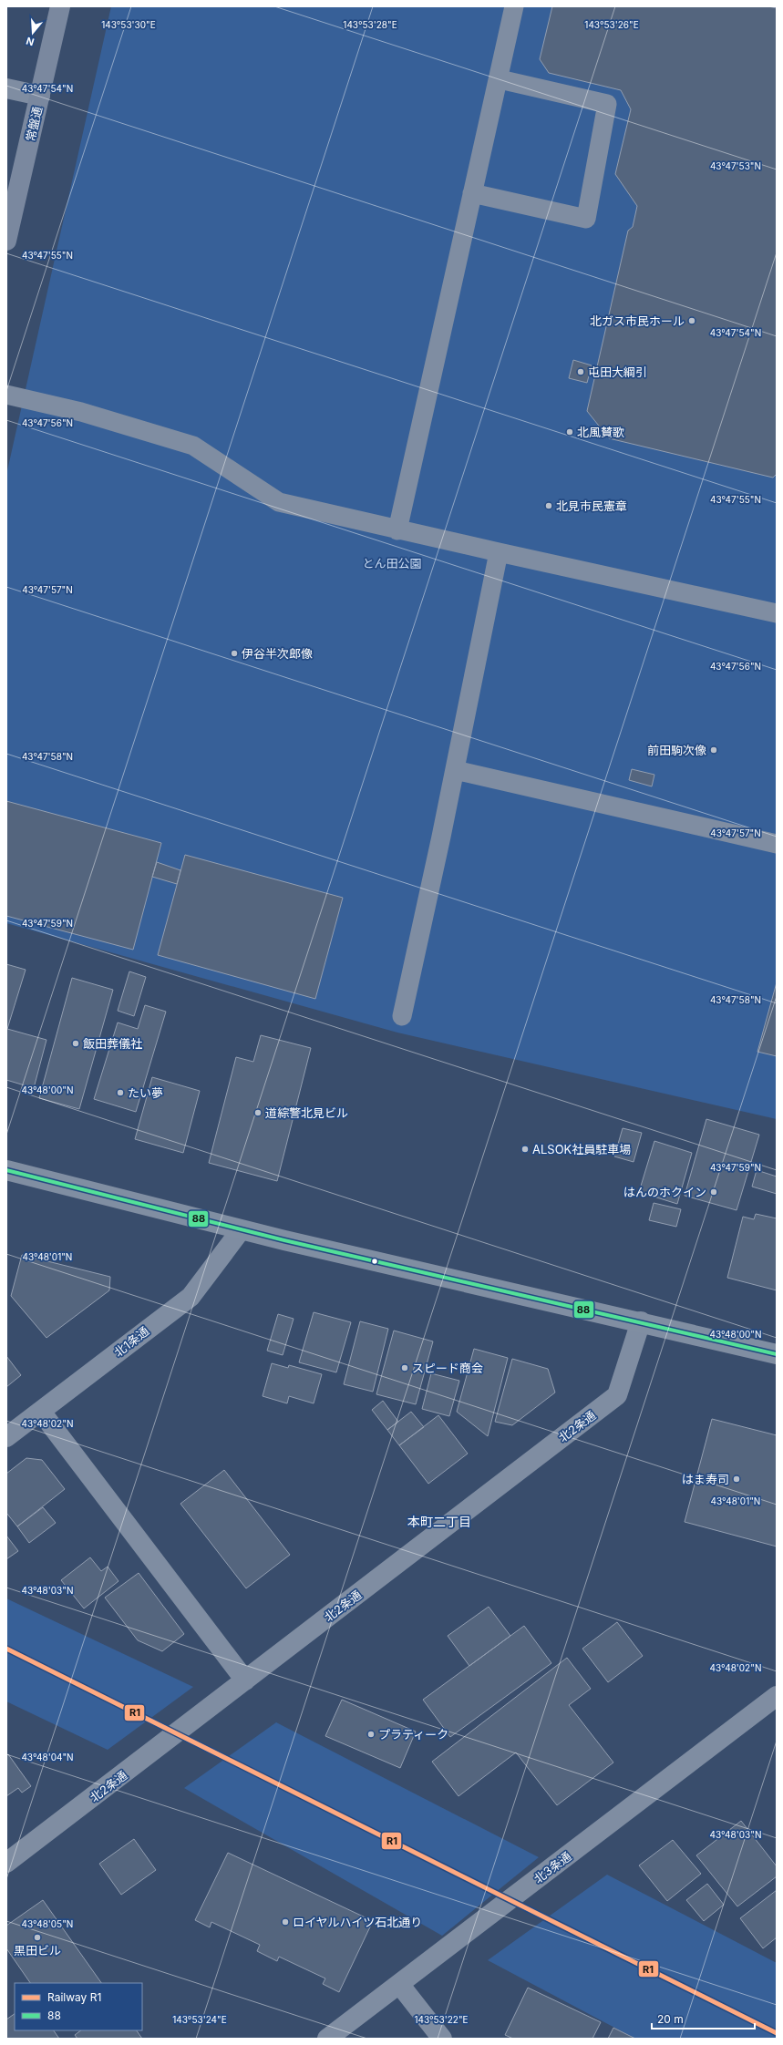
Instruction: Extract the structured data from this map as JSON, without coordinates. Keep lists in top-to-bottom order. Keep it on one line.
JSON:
{"streets":{"main road":["常盤通"],"street":["北1条通","北2条通","北3条通"]},"districts":["本町二丁目"],"parks":["とん田公園"],"places":["北ガス市民ホール","屯田大綱引","北風賛歌","北見市民憲章","伊谷半次郎像","前田駒次像","飯田葬儀社","たい夢","道綜警北見ビル","ALSOK社員駐車場","はんのホクイン","スピード商会","はま寿司","プラティーク","ロイヤルハイツ石北通り","黒田ビル"],"lines":["transit line 88","rail line R1"],"legend":["Railway R1","88"],"scale_bar":"20 m","north":"bottom","coordinates":["143°53'30\"E","143°53'28\"E","143°53'26\"E","43°47'54\"N","43°47'53\"N","43°47'55\"N","43°47'56\"N","43°47'57\"N","43°47'58\"N","43°47'59\"N","43°48'00\"N","43°48'01\"N","43°48'02\"N","43°48'03\"N","43°48'04\"N","43°48'05\"N","143°53'24\"E","143°53'22\"E"]}
